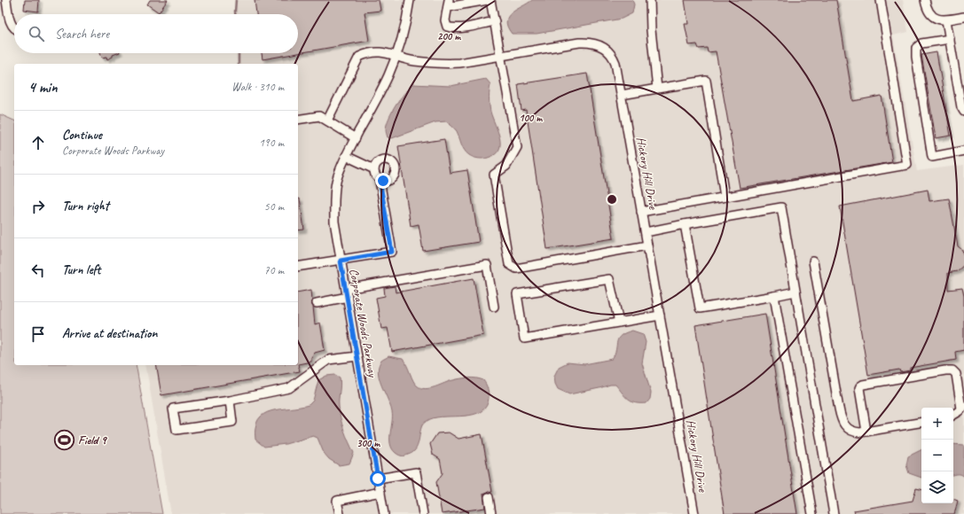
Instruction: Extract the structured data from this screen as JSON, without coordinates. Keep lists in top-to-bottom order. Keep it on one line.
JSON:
{"streets":{"street":["Hickory Hill Drive","Corporate Woods Parkway"]},"crossings":[["Hickory Hill Drive","Corporate Woods Parkway"]],"places":{"sports":["Field 9"]},"page":{"search":"Search here","heading":["4 min","Walk · 310 m"],"list":[["Continue","Corporate Woods Parkway","190 m"],["Turn right","50 m"],["Turn left","70 m"],"Arrive at destination"],"map_buttons":["+","−"]},"rings":["200 m","100 m","300 m"]}
